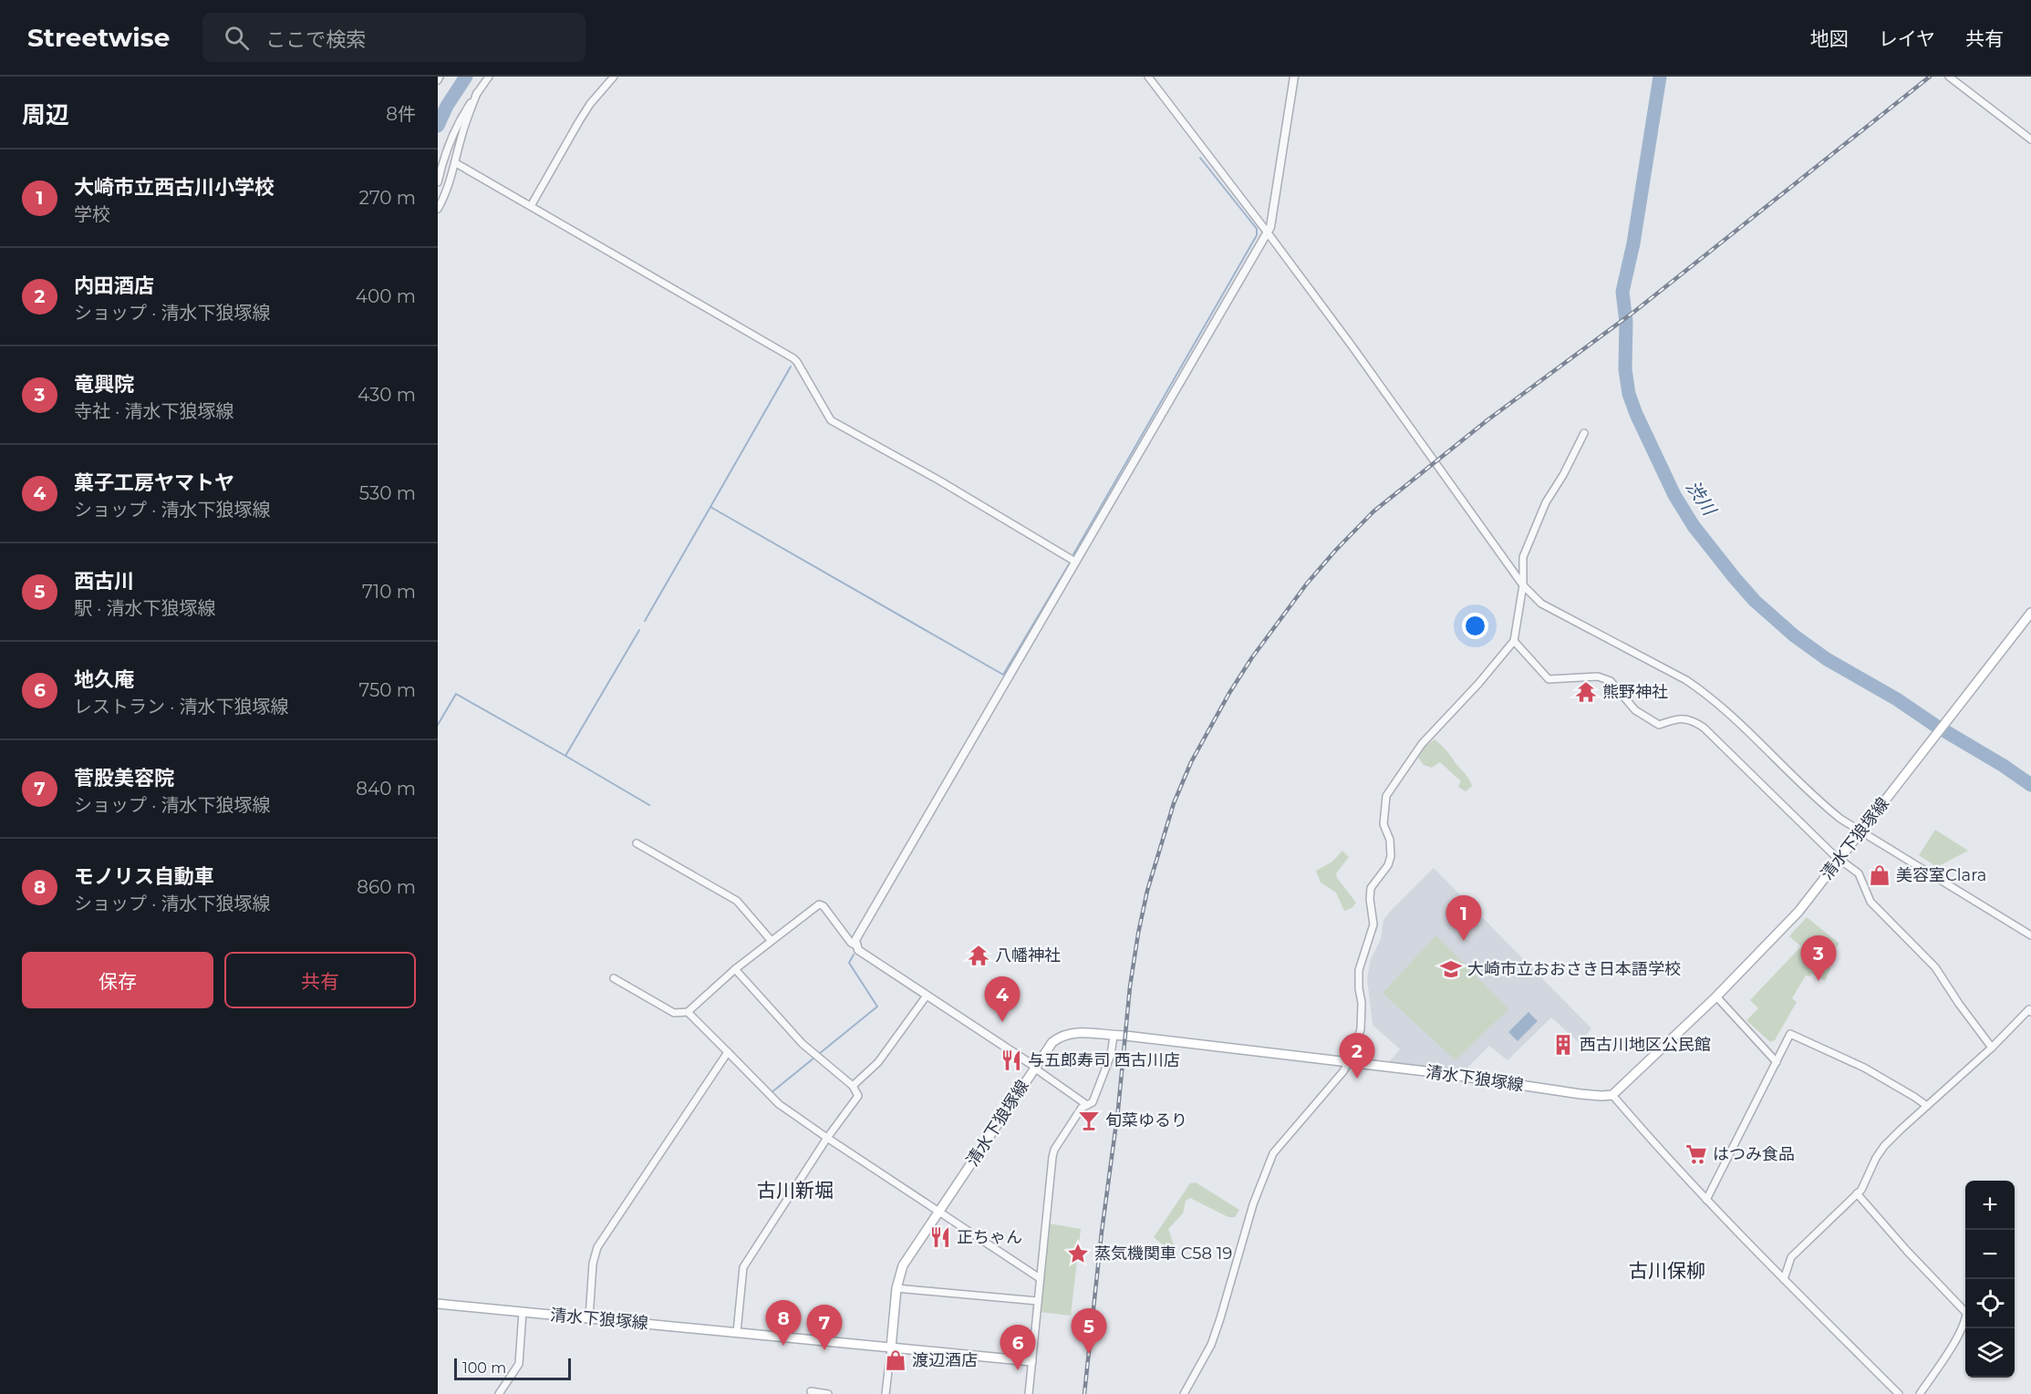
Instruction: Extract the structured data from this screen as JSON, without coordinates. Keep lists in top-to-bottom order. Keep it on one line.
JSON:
{"streets":{"main road":["清水下狼塚線"]},"districts":["古川新堀","古川保柳"],"water":["渋川"],"places":{"temple":["熊野神社","八幡神社"],"shop":["美容室Clara","渡辺酒店"],"school or university":["大崎市立おおさき日本語学校"],"building":["西古川地区公民館"],"restaurant":["与五郎寿司 西古川店","正ちゃん"],"bar":["旬菜ゆるり"],"supermarket":["はつみ食品"],"place":["蒸気機関車 C58 19"]},"scale_bar":"100 m","page":{"header":"Streetwise","search":"ここで検索","nav":["地図","レイヤ","共有"],"heading":["周辺","8件"],"list":[{"mark":"1","name":"大崎市立西古川小学校","note":"学校","value":"270 m"},{"mark":"2","name":"内田酒店","note":"ショップ · 清水下狼塚線","value":"400 m"},{"mark":"3","name":"竜興院","note":"寺社 · 清水下狼塚線","value":"430 m"},{"mark":"4","name":"菓子工房ヤマトヤ","note":"ショップ · 清水下狼塚線","value":"530 m"},{"mark":"5","name":"西古川","note":"駅 · 清水下狼塚線","value":"710 m"},{"mark":"6","name":"地久庵","note":"レストラン · 清水下狼塚線","value":"750 m"},{"mark":"7","name":"菅股美容院","note":"ショップ · 清水下狼塚線","value":"840 m"},{"mark":"8","name":"モノリス自動車","note":"ショップ · 清水下狼塚線","value":"860 m"}],"pins":["1","3","4","2","8","7","5","6"],"buttons":["保存","共有"],"map_buttons":["+","−"],"scale":"100 m"}}
